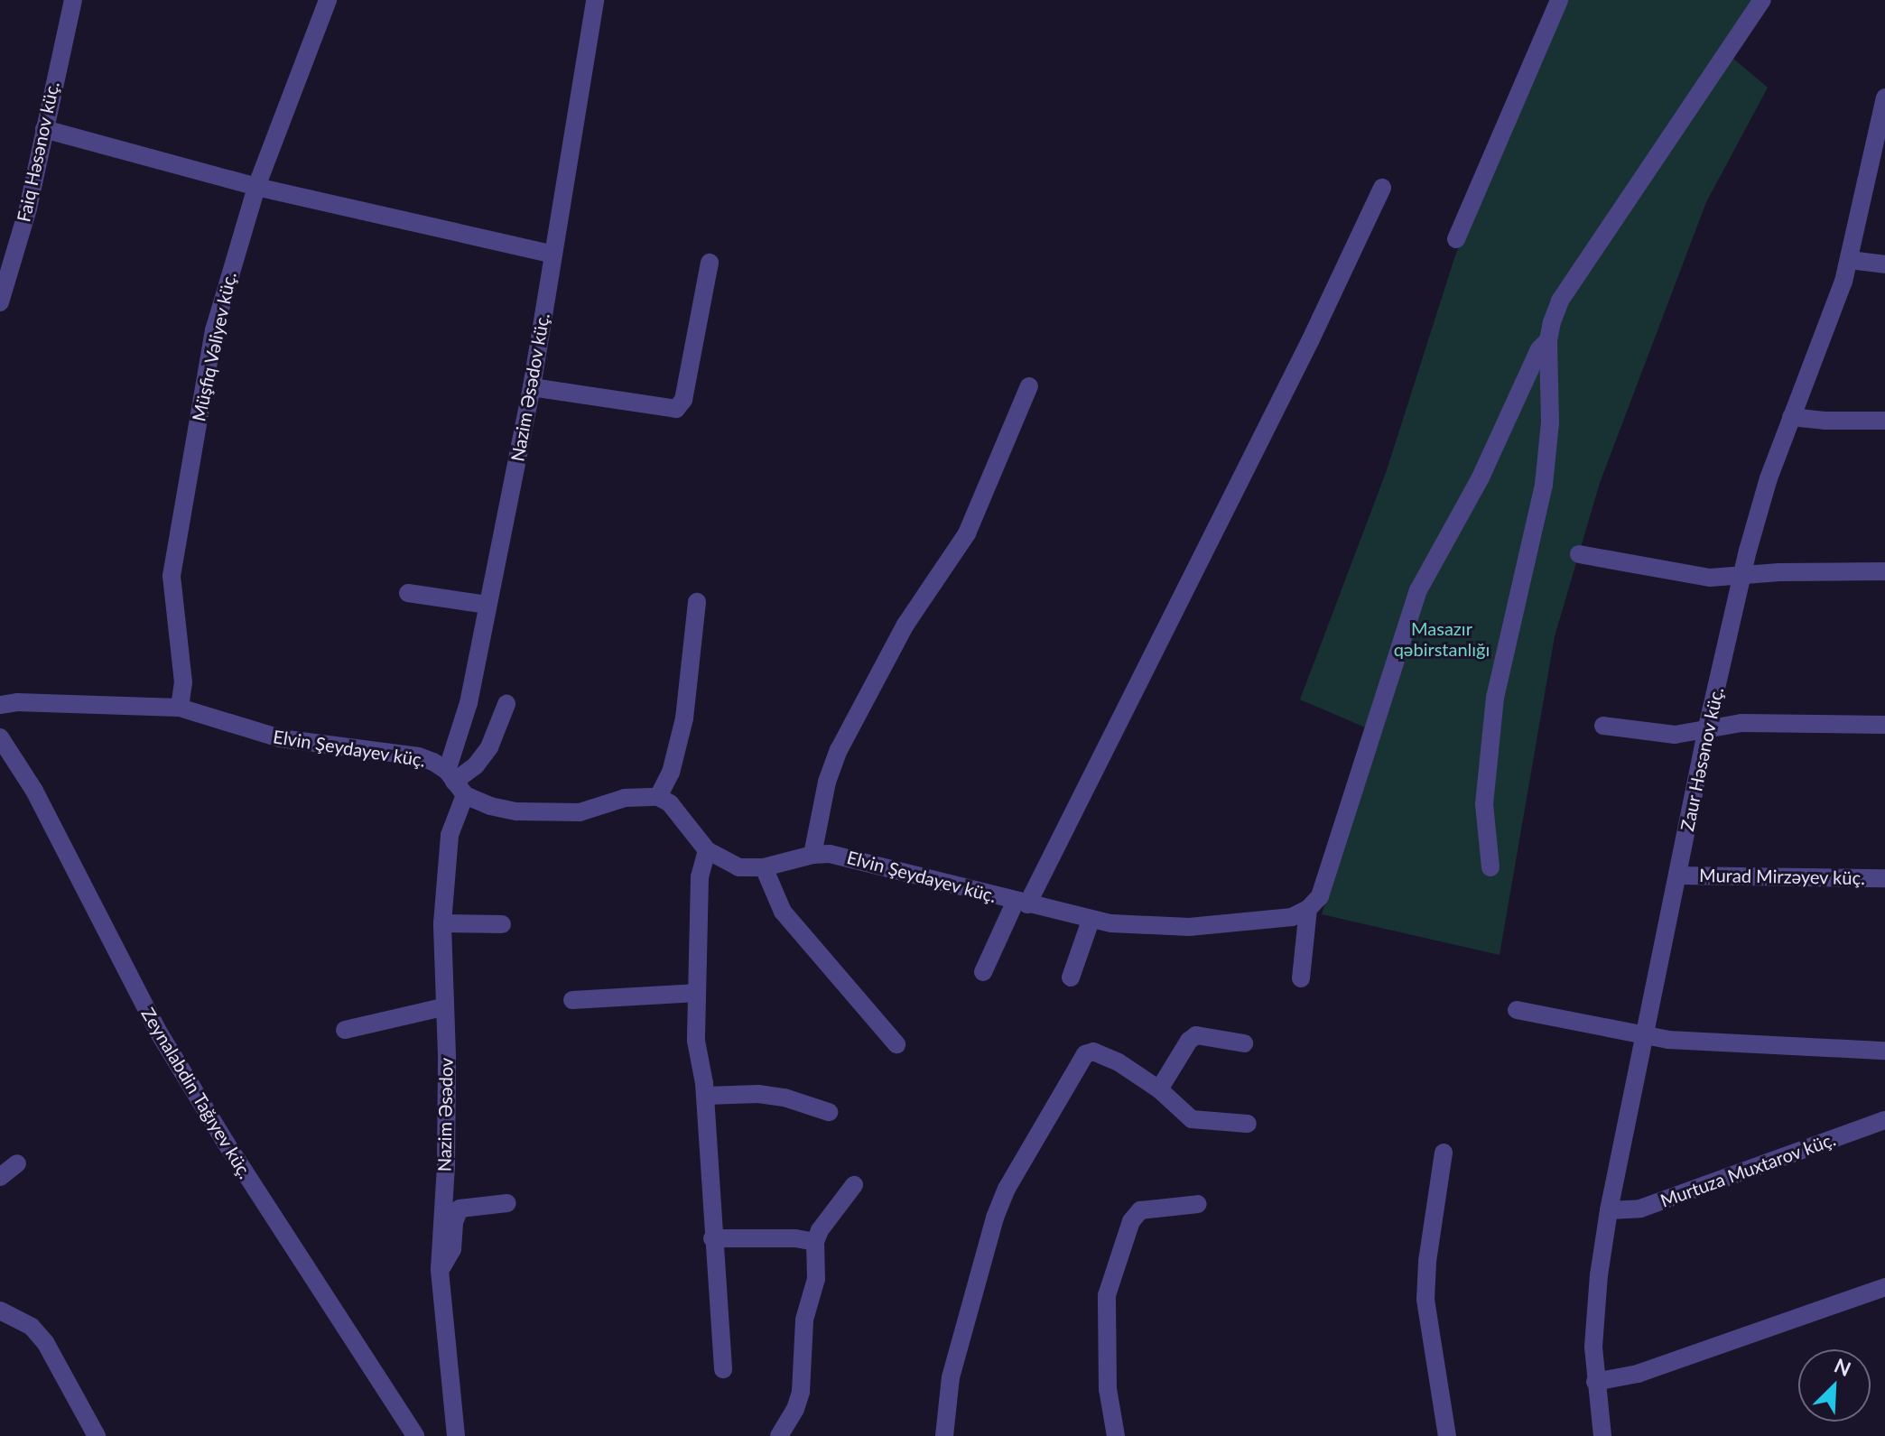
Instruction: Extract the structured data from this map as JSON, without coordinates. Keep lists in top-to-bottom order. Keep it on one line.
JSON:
{"streets":{"street":["Faiq Həsənov küç.","Müşfiq Vəliyev küç.","Nazim Əsədov küç.","Elvin Şeydayev küç.","Zaur Həsənov küç.","Murad Mirzəyev küç.","Zeynalabdin Tağıyev küç.","Nazim Əsədov","Murtuza Muxtarov küç."]},"crossings":[["Müşfiq Vəliyev küç.","Elvin Şeydayev küç."],["Nazim Əsədov küç.","Elvin Şeydayev küç."],["Nazim Əsədov küç.","Nazim Əsədov"],["Elvin Şeydayev küç.","Nazim Əsədov"],["Zaur Həsənov küç.","Murad Mirzəyev küç."],["Zaur Həsənov küç.","Murtuza Muxtarov küç."]],"parks":["Masazır qəbirstanlığı"],"north":"top right"}
